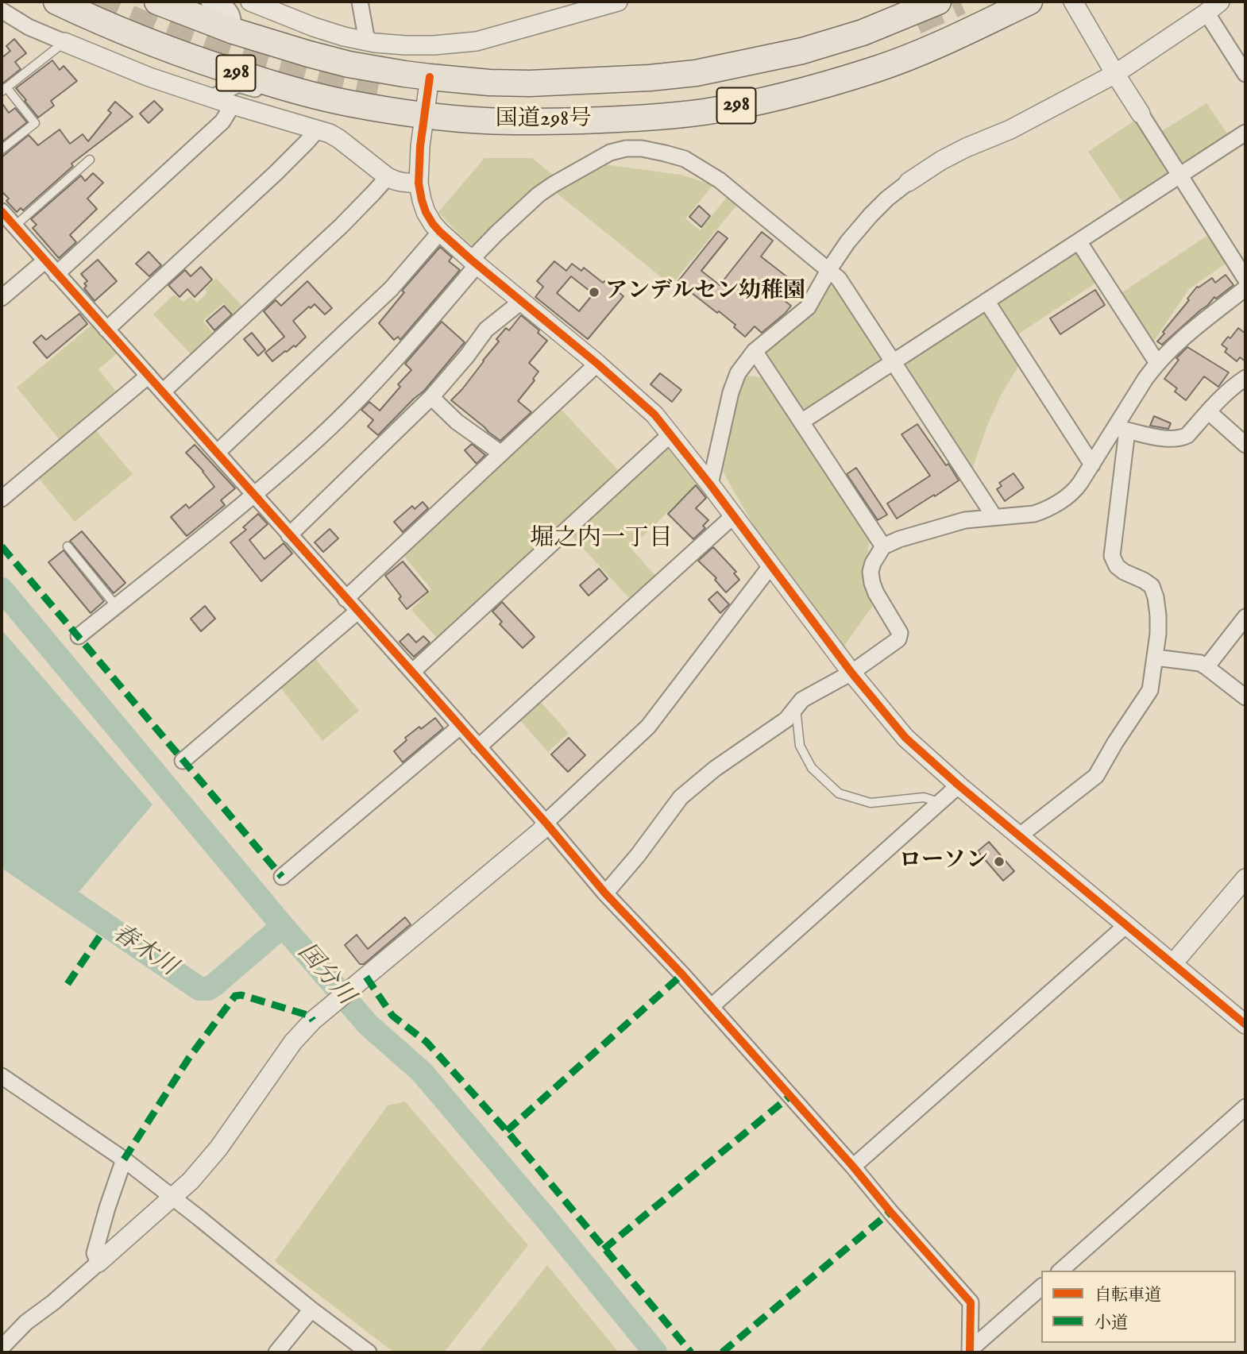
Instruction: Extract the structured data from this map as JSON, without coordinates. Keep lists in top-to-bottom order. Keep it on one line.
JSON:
{"streets":{"highway":["298","国道298号"]},"districts":["堀之内一丁目"],"water":["春木川","国分川"],"places":["アンデルセン幼稚園","ローソン"],"legend":["自転車道","小道"]}
